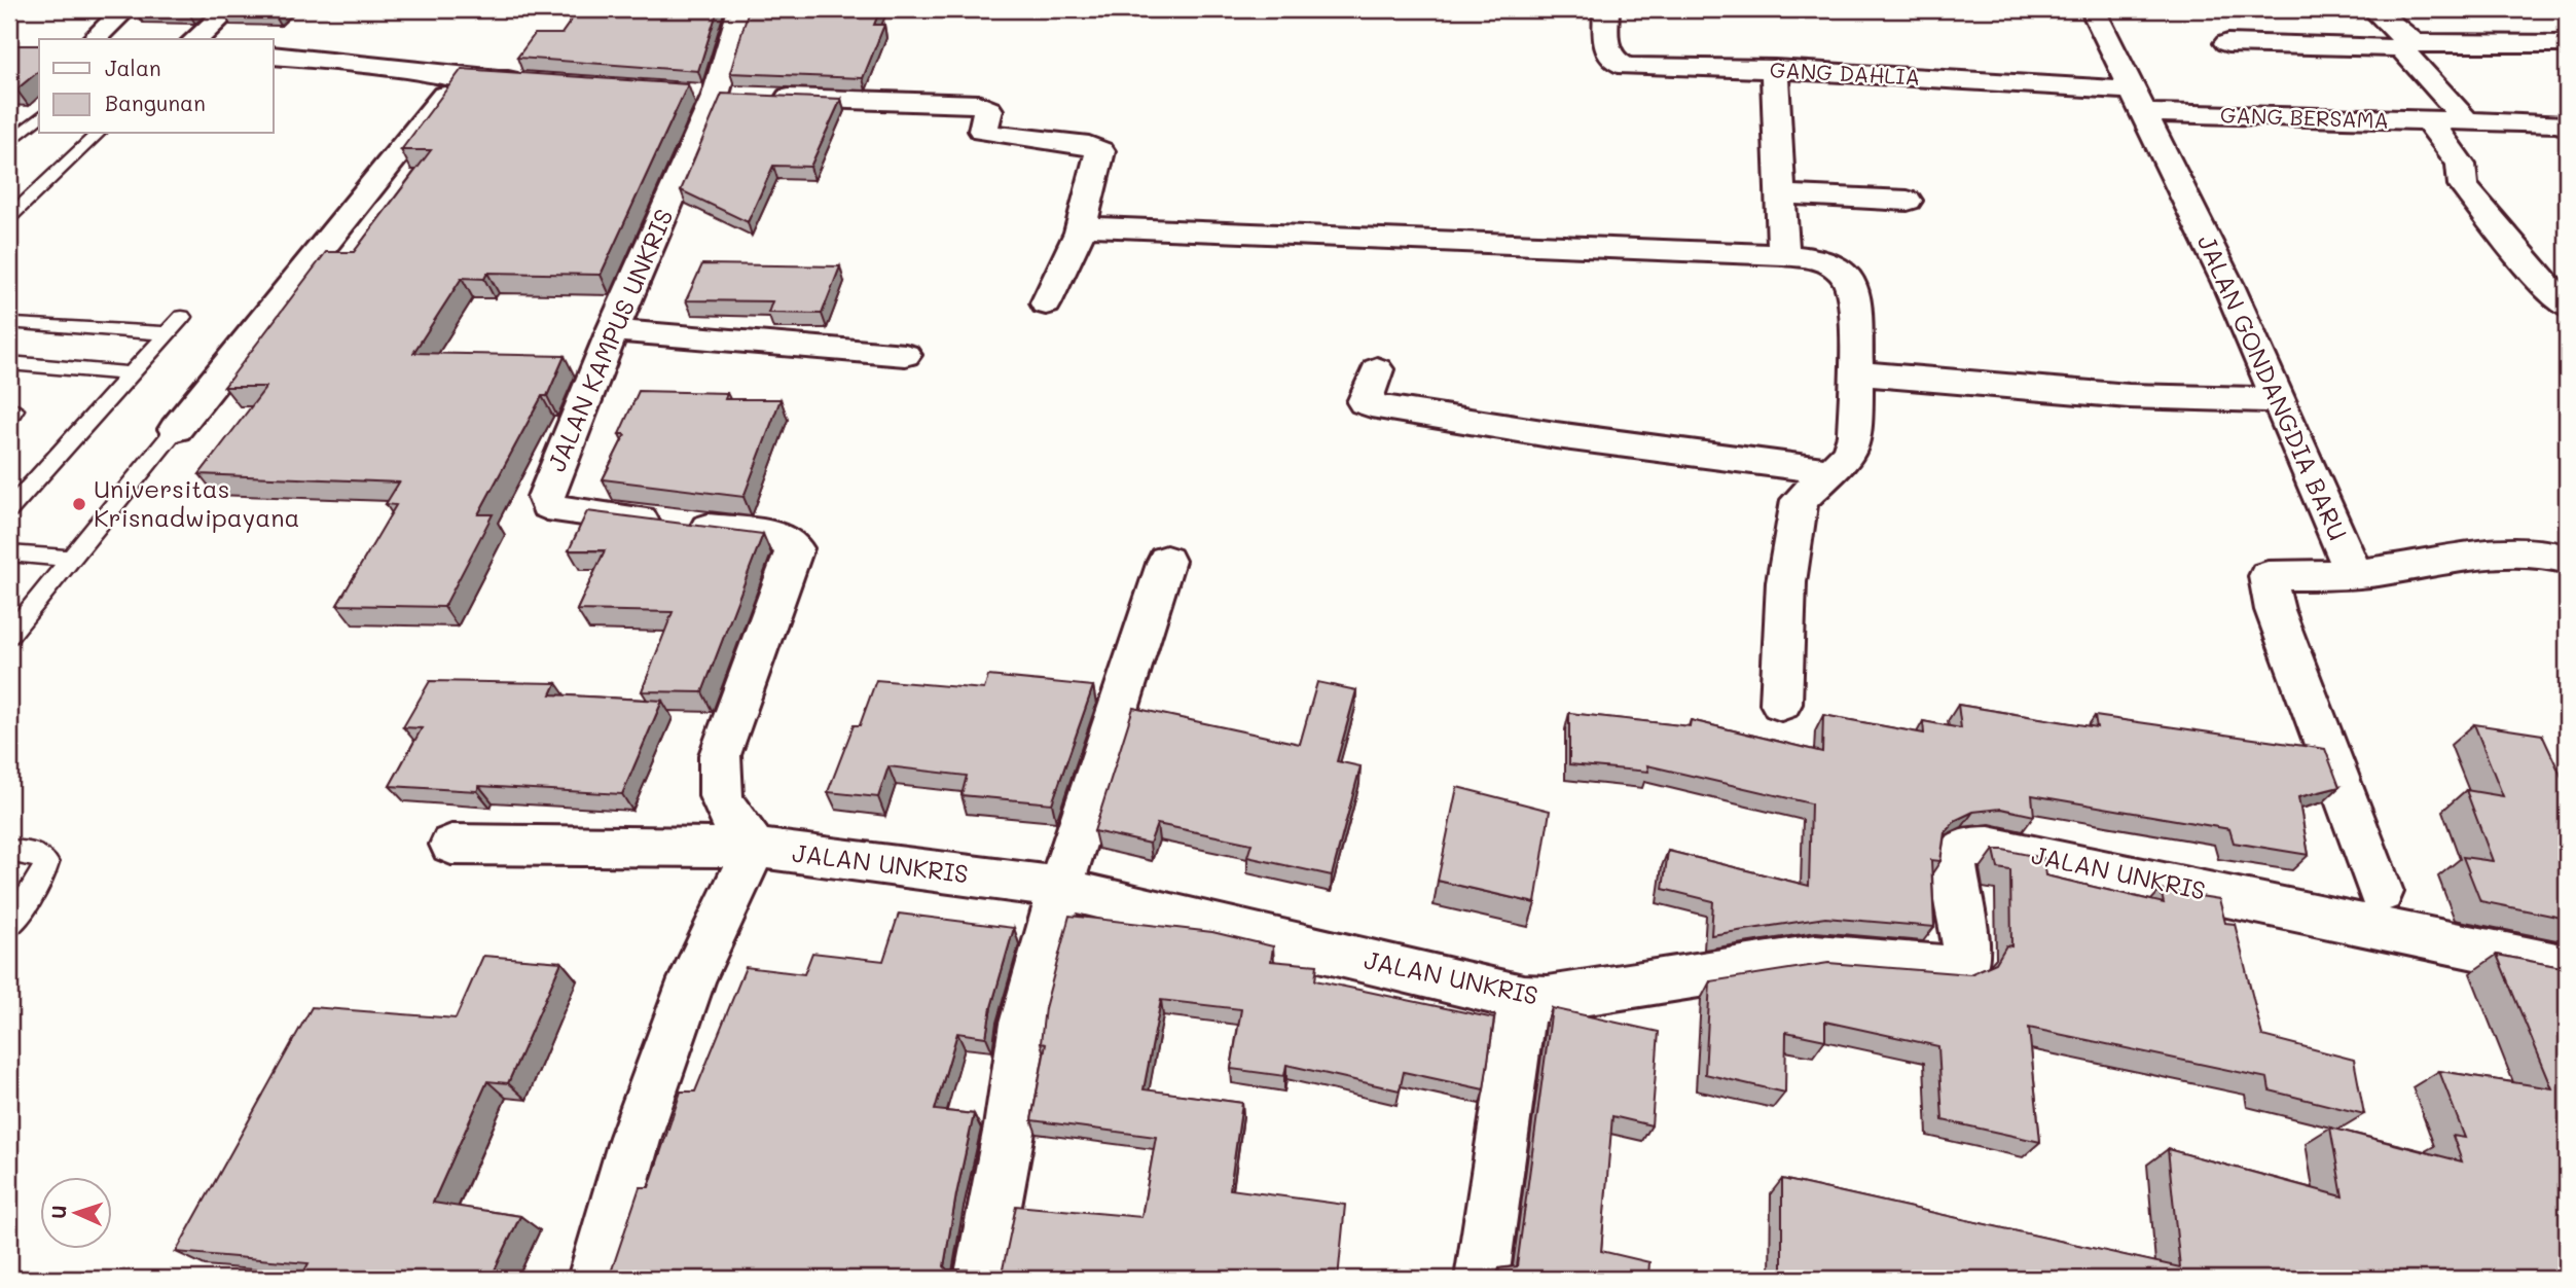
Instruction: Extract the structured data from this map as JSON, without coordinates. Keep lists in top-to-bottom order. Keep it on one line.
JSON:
{"streets":{"street":["GANG DAHLIA","GANG BERSAMA","JALAN KAMPUS UNKRIS","JALAN GONDANGDIA BARU","JALAN UNKRIS"]},"crossings":[["GANG DAHLIA","GANG BERSAMA"],["GANG DAHLIA","JALAN GONDANGDIA BARU"],["GANG BERSAMA","JALAN GONDANGDIA BARU"],["JALAN KAMPUS UNKRIS","JALAN UNKRIS"]],"places":["Universitas Krisnadwipayana"],"legend":["Jalan","Bangunan"],"north":"left"}
